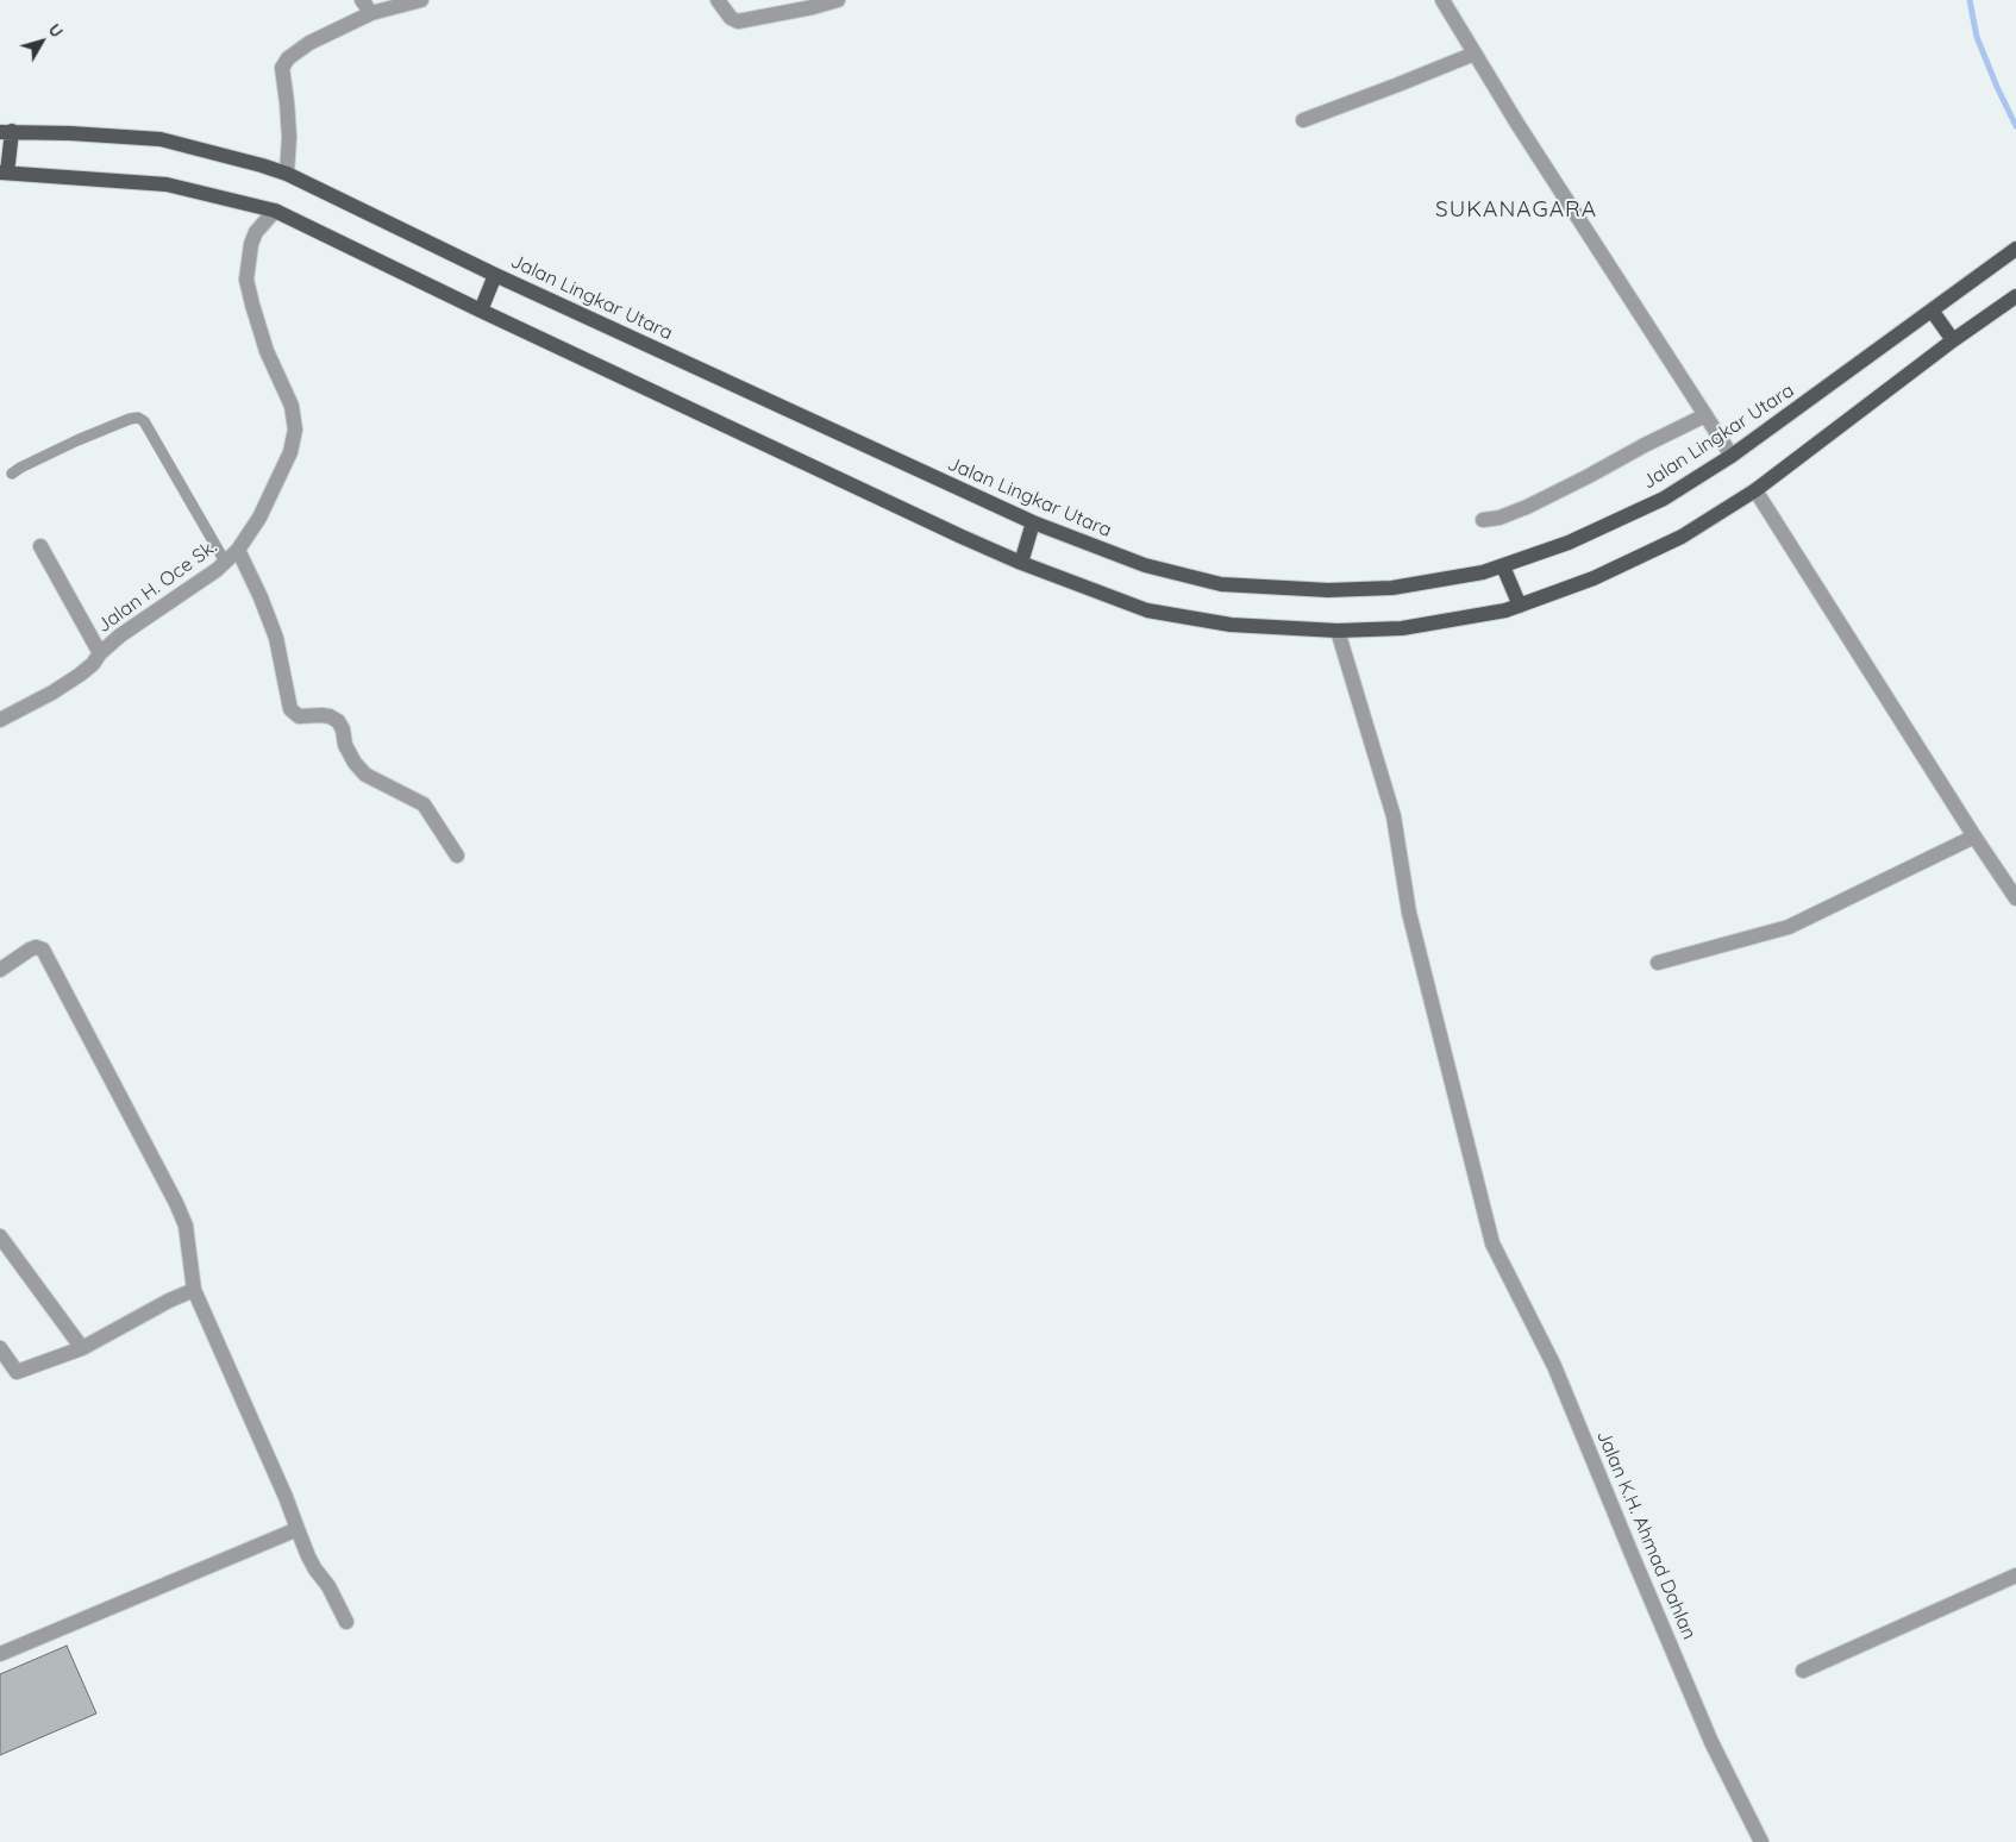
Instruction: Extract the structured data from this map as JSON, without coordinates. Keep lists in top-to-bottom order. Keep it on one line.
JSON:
{"streets":{"main road":["Jalan Lingkar Utara"],"street":["Jalan H. Oce Sk.","Jalan K.H. Ahmad Dahlan"]},"districts":["SUKANAGARA"],"north":"top right"}
